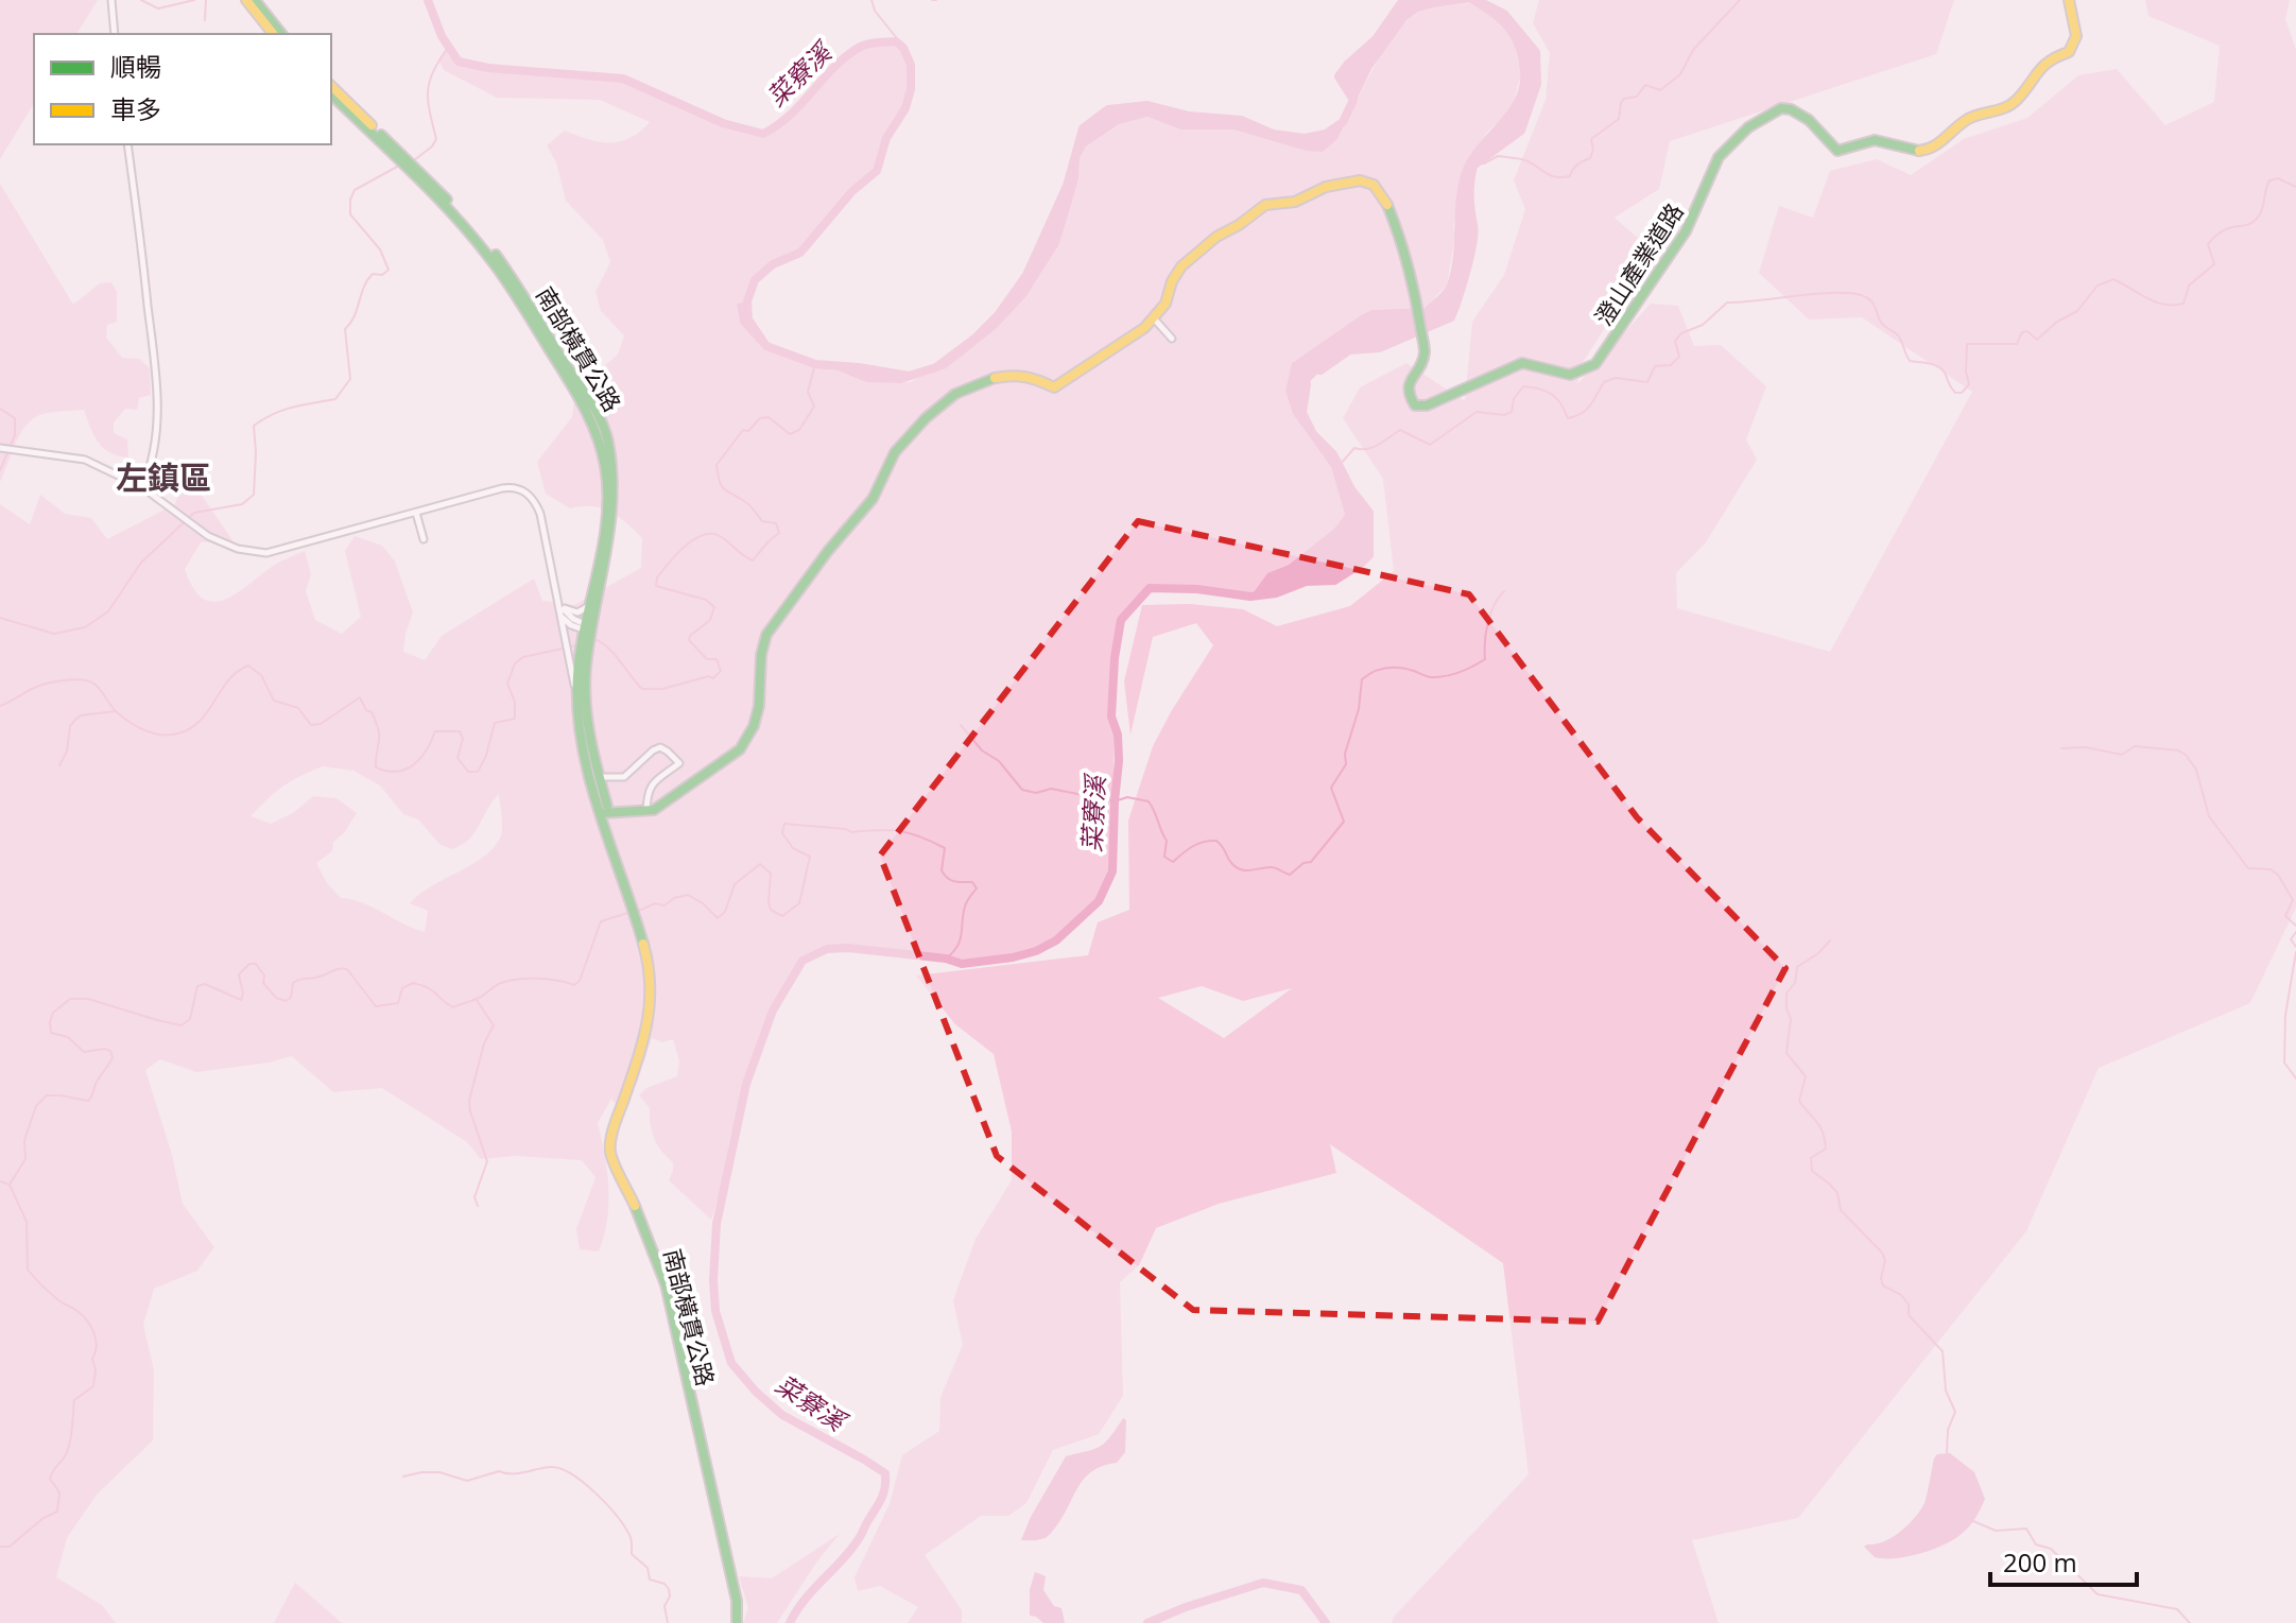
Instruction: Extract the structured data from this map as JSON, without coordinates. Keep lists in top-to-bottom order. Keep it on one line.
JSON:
{"streets":{"street":["澄山產業道路","南部橫貫公路"]},"districts":["左鎮區"],"water":["菜竂溪"],"legend":["順暢","車多"],"scale_bar":"200 m"}
